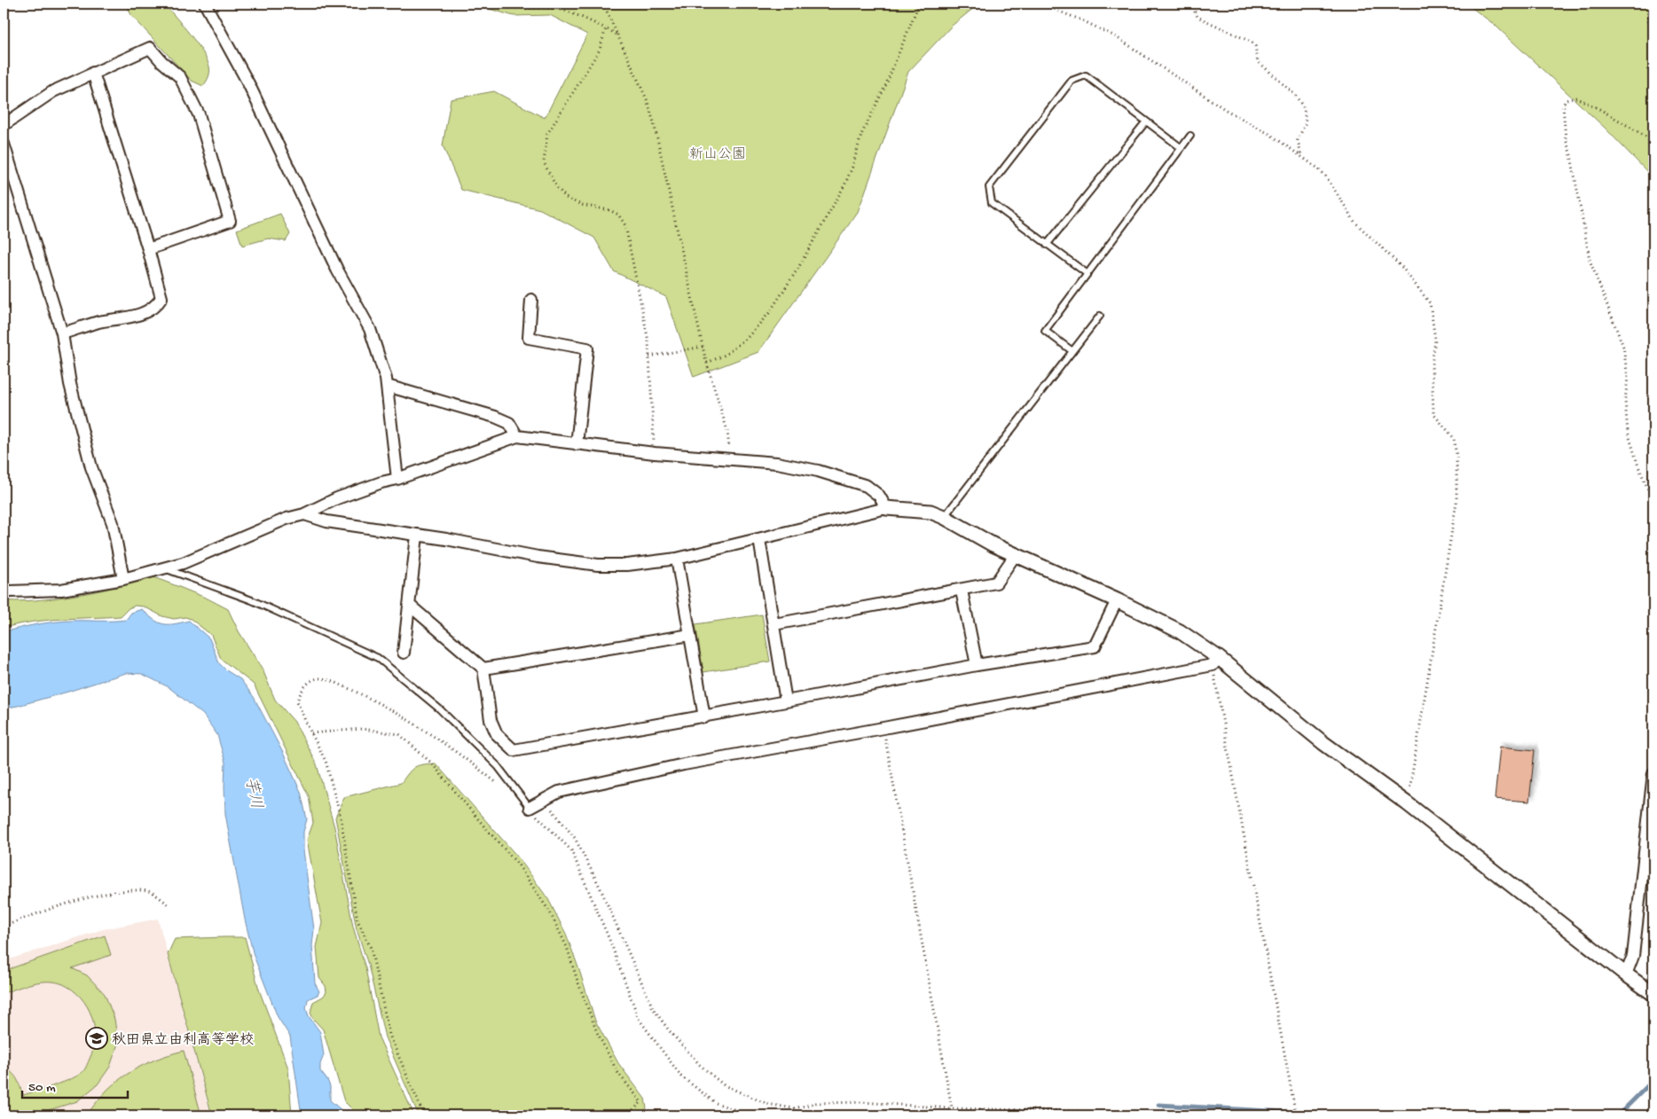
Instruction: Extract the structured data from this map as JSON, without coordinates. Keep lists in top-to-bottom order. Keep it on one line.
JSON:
{"water":["芋川"],"parks":["新山公園"],"places":{"school or university":["秋田県立由利高等学校"]},"scale_bar":"50 m"}
